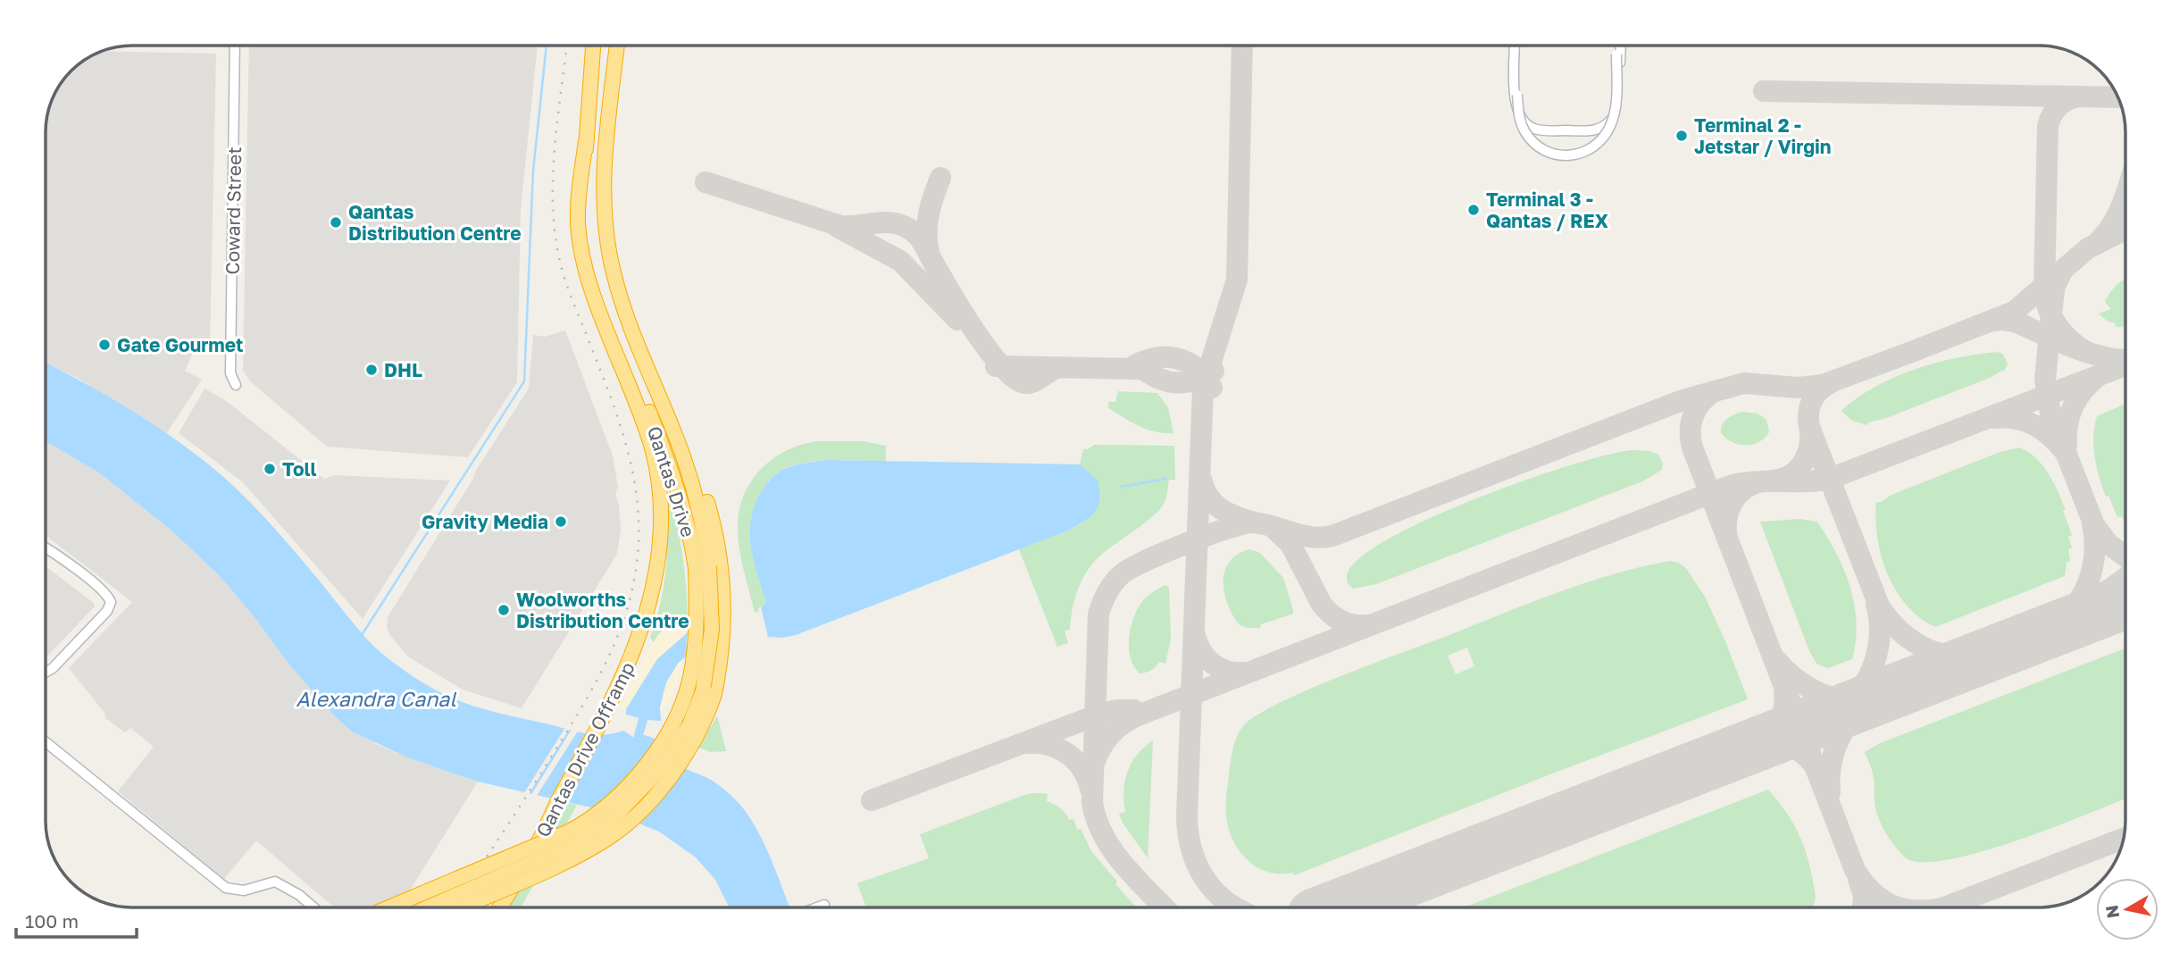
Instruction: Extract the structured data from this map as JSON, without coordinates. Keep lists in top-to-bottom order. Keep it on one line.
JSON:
{"streets":{"highway":["Qantas Drive","Qantas Drive Offramp"],"street":["Coward Street"]},"crossings":[["Qantas Drive","Qantas Drive Offramp"]],"water":["Alexandra Canal"],"places":["Terminal 2 - Jetstar / Virgin","Terminal 3 - Qantas / REX","Qantas Distribution Centre","Gate Gourmet","DHL","Toll","Gravity Media","Woolworths Distribution Centre"],"scale_bar":"100 m","north":"left"}
